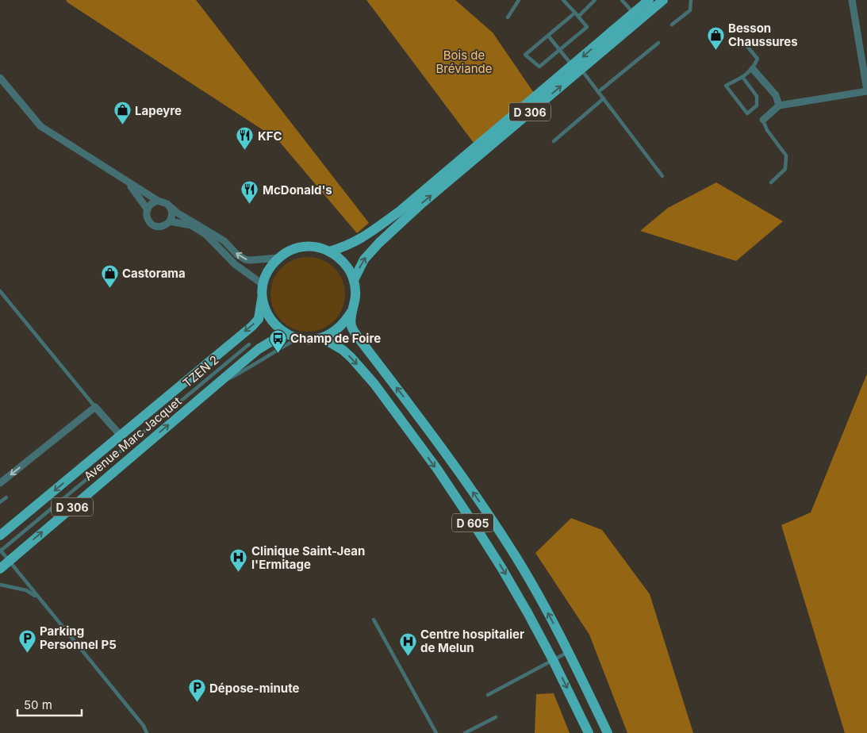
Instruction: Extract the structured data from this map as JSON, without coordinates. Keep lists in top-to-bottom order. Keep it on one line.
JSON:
{"streets":{"main road":["D 306","Avenue Marc Jacquet","D 605"],"lane":["TZEN 2"]},"crossings":[["D 306","Avenue Marc Jacquet"],["D 306","D 605"],["Avenue Marc Jacquet","D 605"]],"parks":["Bois de Bréviande"],"places":{"shop":["Besson Chaussures","Lapeyre","Castorama"],"restaurant":["KFC","McDonald's"],"bus stop":["Champ de Foire"],"hospital":["Clinique Saint-Jean l'Ermitage","Centre hospitalier de Melun"],"parking":["Parking Personnel P5","Dépose-minute"]},"scale_bar":"50 m"}
